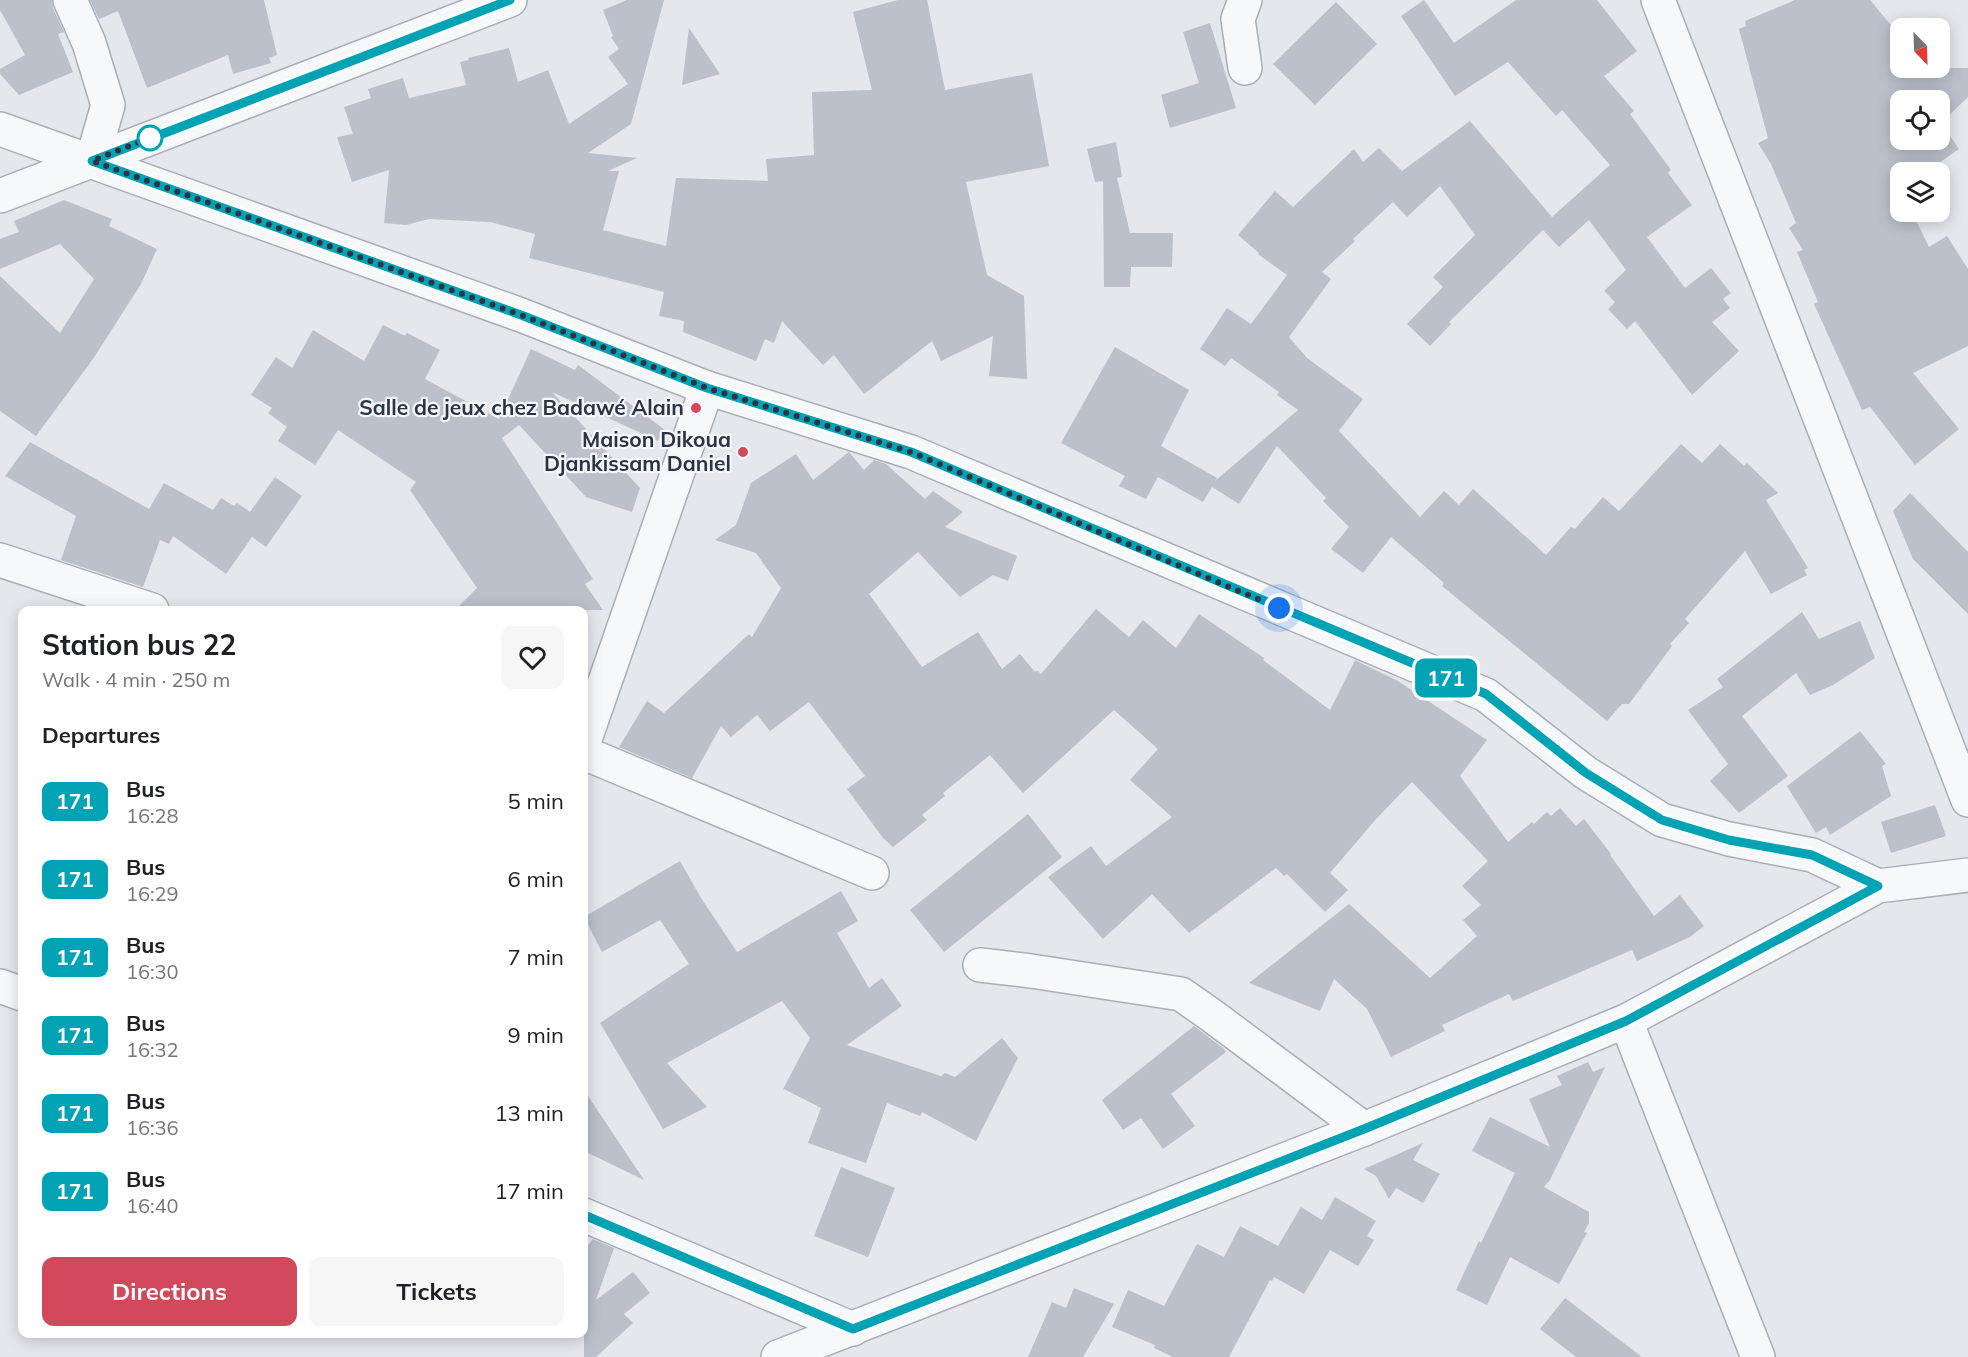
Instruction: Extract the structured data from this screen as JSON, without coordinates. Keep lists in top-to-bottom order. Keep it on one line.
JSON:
{"places":["Salle de jeux chez Badawé Alain","Maison Dikoua Djankissam Daniel"],"lines":["bus line 171"],"north":"bottom right","page":{"on_map":"171","heading":[["Station bus 22","Walk · 4 min · 250 m"],"Departures"],"list":[{"mark":"171","name":"Bus","note":"16:28","value":"5 min"},{"mark":"171","name":"Bus","note":"16:29","value":"6 min"},{"mark":"171","name":"Bus","note":"16:30","value":"7 min"},{"mark":"171","name":"Bus","note":"16:32","value":"9 min"},{"mark":"171","name":"Bus","note":"16:36","value":"13 min"},{"mark":"171","name":"Bus","note":"16:40","value":"17 min"}],"buttons":["Directions","Tickets"]}}
